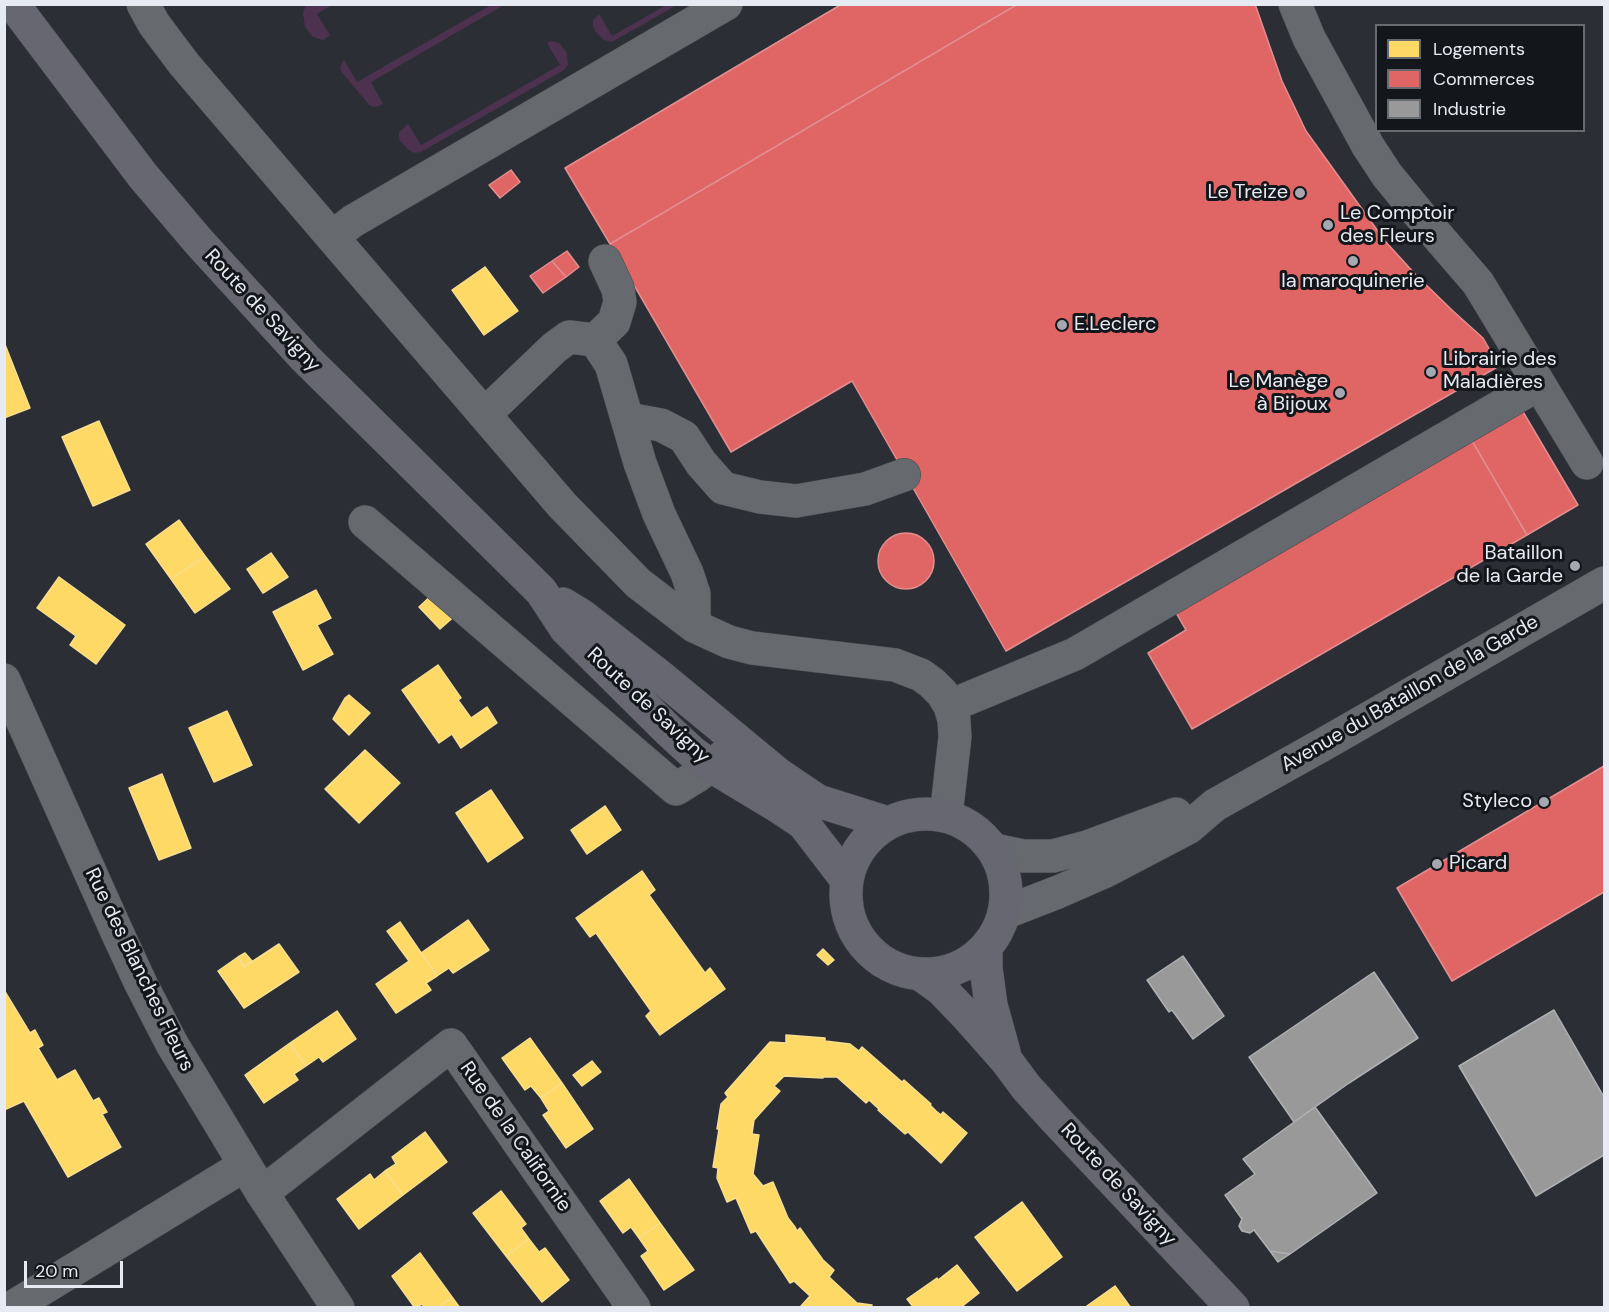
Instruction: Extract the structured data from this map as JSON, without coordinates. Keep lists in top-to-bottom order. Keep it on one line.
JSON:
{"streets":{"main road":["Route de Savigny"],"street":["Avenue du Bataillon de la Garde","Rue des Blanches Fleurs","Rue de la Californie"]},"crossings":[["Route de Savigny","Avenue du Bataillon de la Garde"],["Rue des Blanches Fleurs","Rue de la Californie"]],"places":["Le Treize","Le Comptoir des Fleurs","la maroquinerie","E.Leclerc","Librairie des Maladières","Le Manège à Bijoux","Bataillon de la Garde","Styleco","Picard"],"legend":["Logements","Commerces","Industrie"],"scale_bar":"20 m"}
